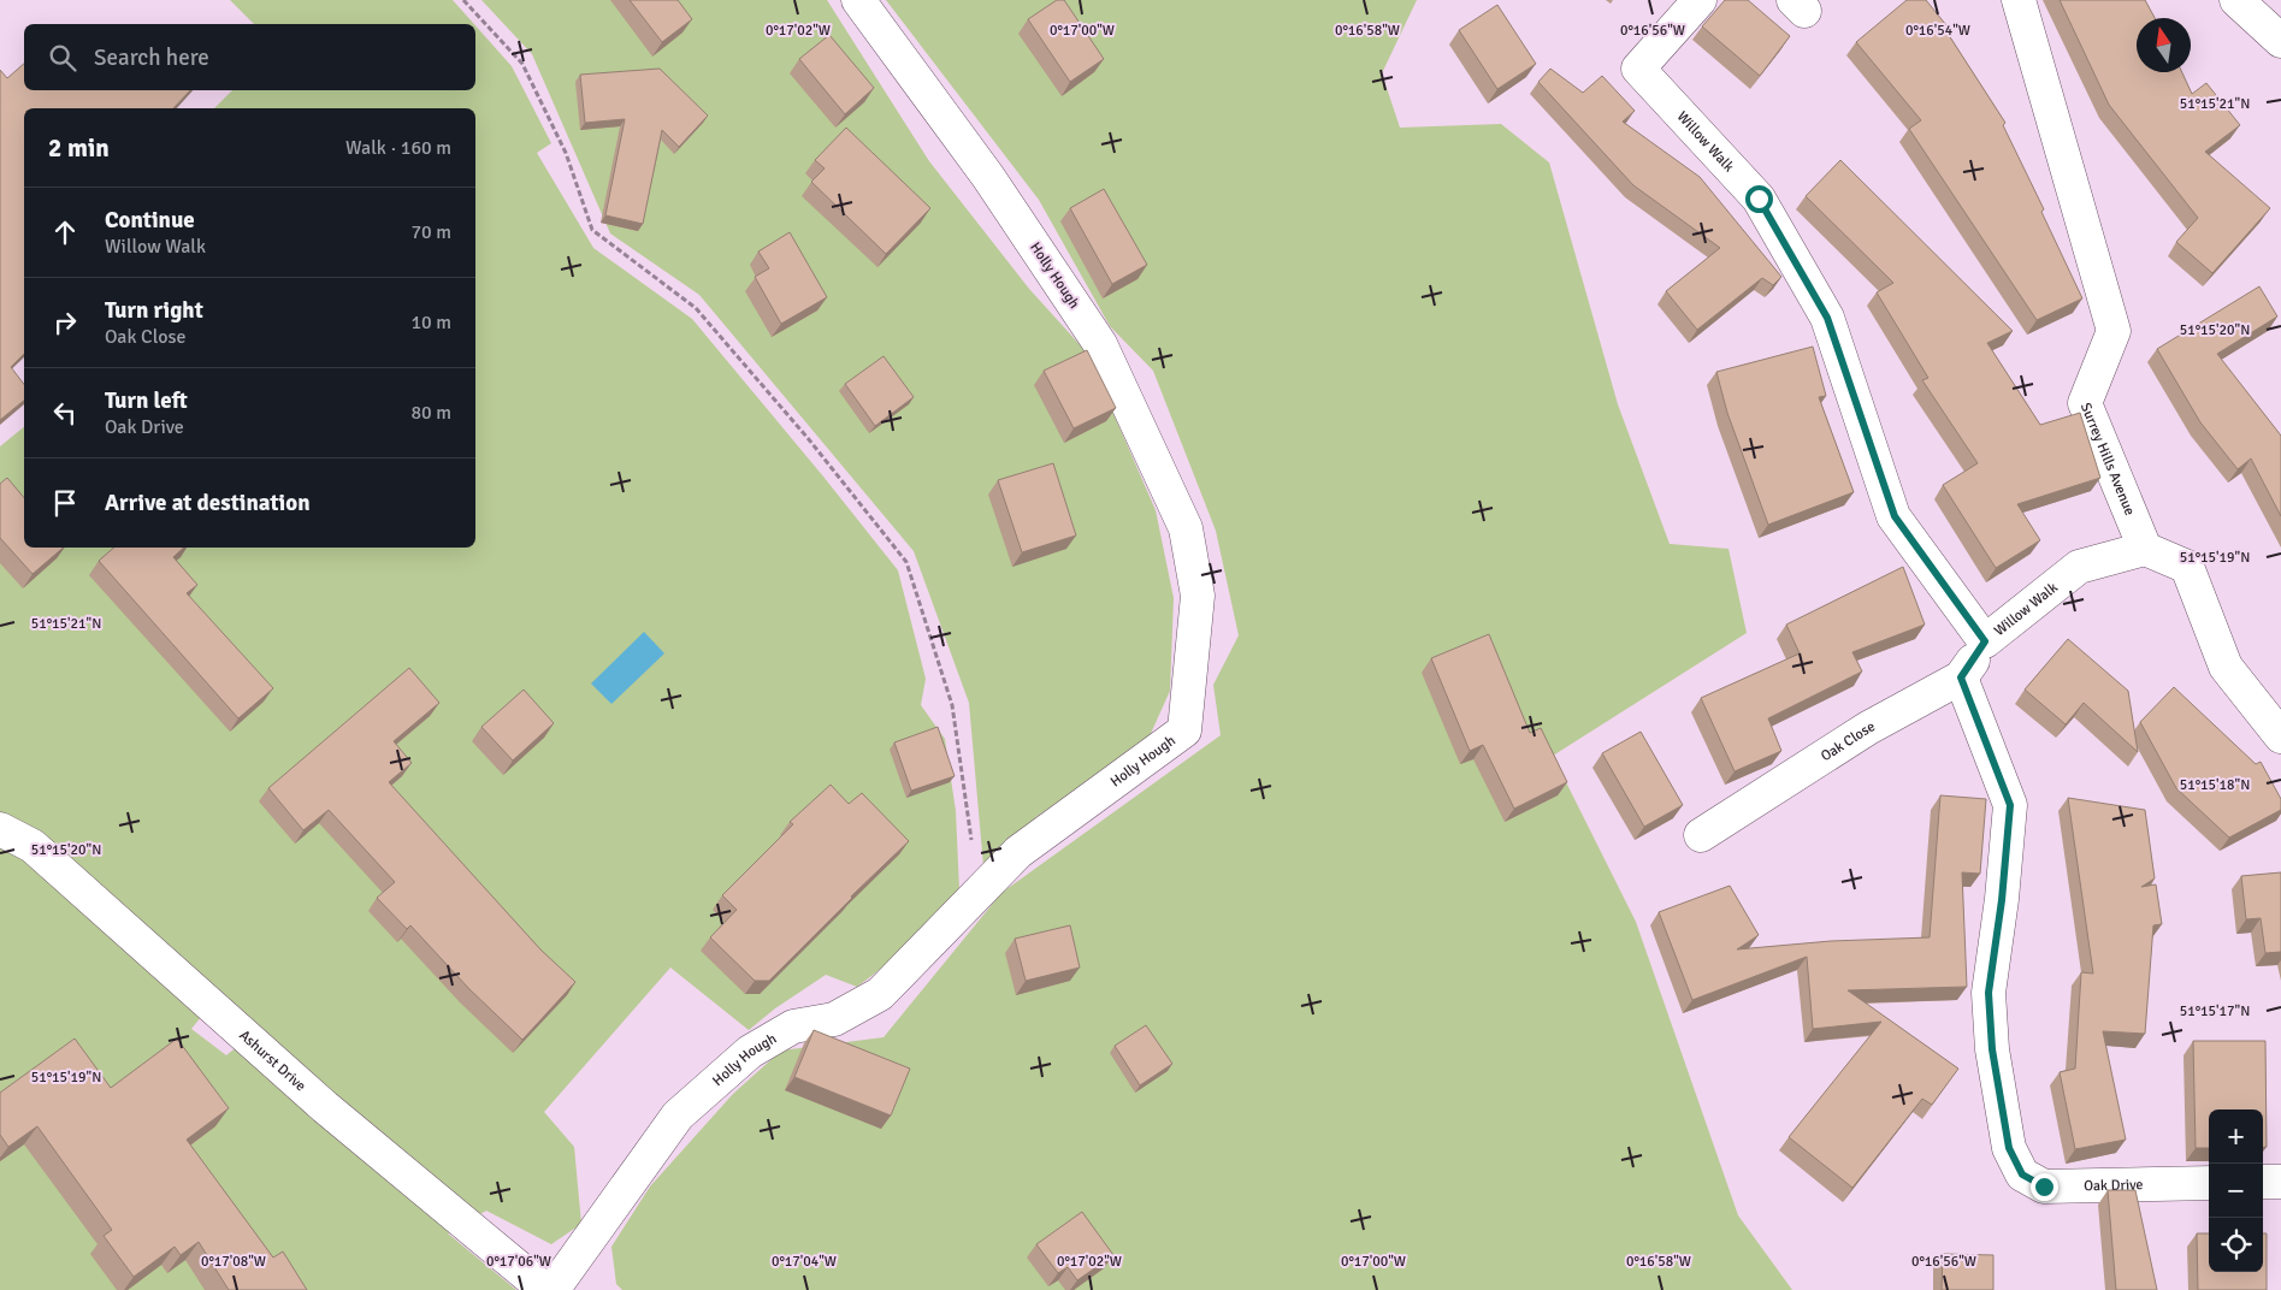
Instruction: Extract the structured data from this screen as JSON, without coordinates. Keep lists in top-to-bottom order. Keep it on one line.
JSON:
{"streets":{"street":["Willow Walk","Holly Hough","Surrey Hills Avenue","Oak Close","Ashurst Drive","Oak Drive"]},"crossings":[["Willow Walk","Surrey Hills Avenue"],["Willow Walk","Oak Close"],["Oak Close","Oak Drive"]],"north":"top","page":{"search":"Search here","heading":["2 min","Walk · 160 m"],"list":[["Continue","Willow Walk","70 m"],["Turn right","Oak Close","10 m"],["Turn left","Oak Drive","80 m"],"Arrive at destination"],"map_buttons":["+","−"]},"coordinates":["0°17'02\"W","0°17'00\"W","0°16'58\"W","0°16'56\"W","0°16'54\"W","51°15'21\"N","51°15'20\"N","51°15'19\"N","51°15'18\"N","51°15'17\"N","0°17'08\"W","0°17'06\"W","0°17'04\"W"]}
